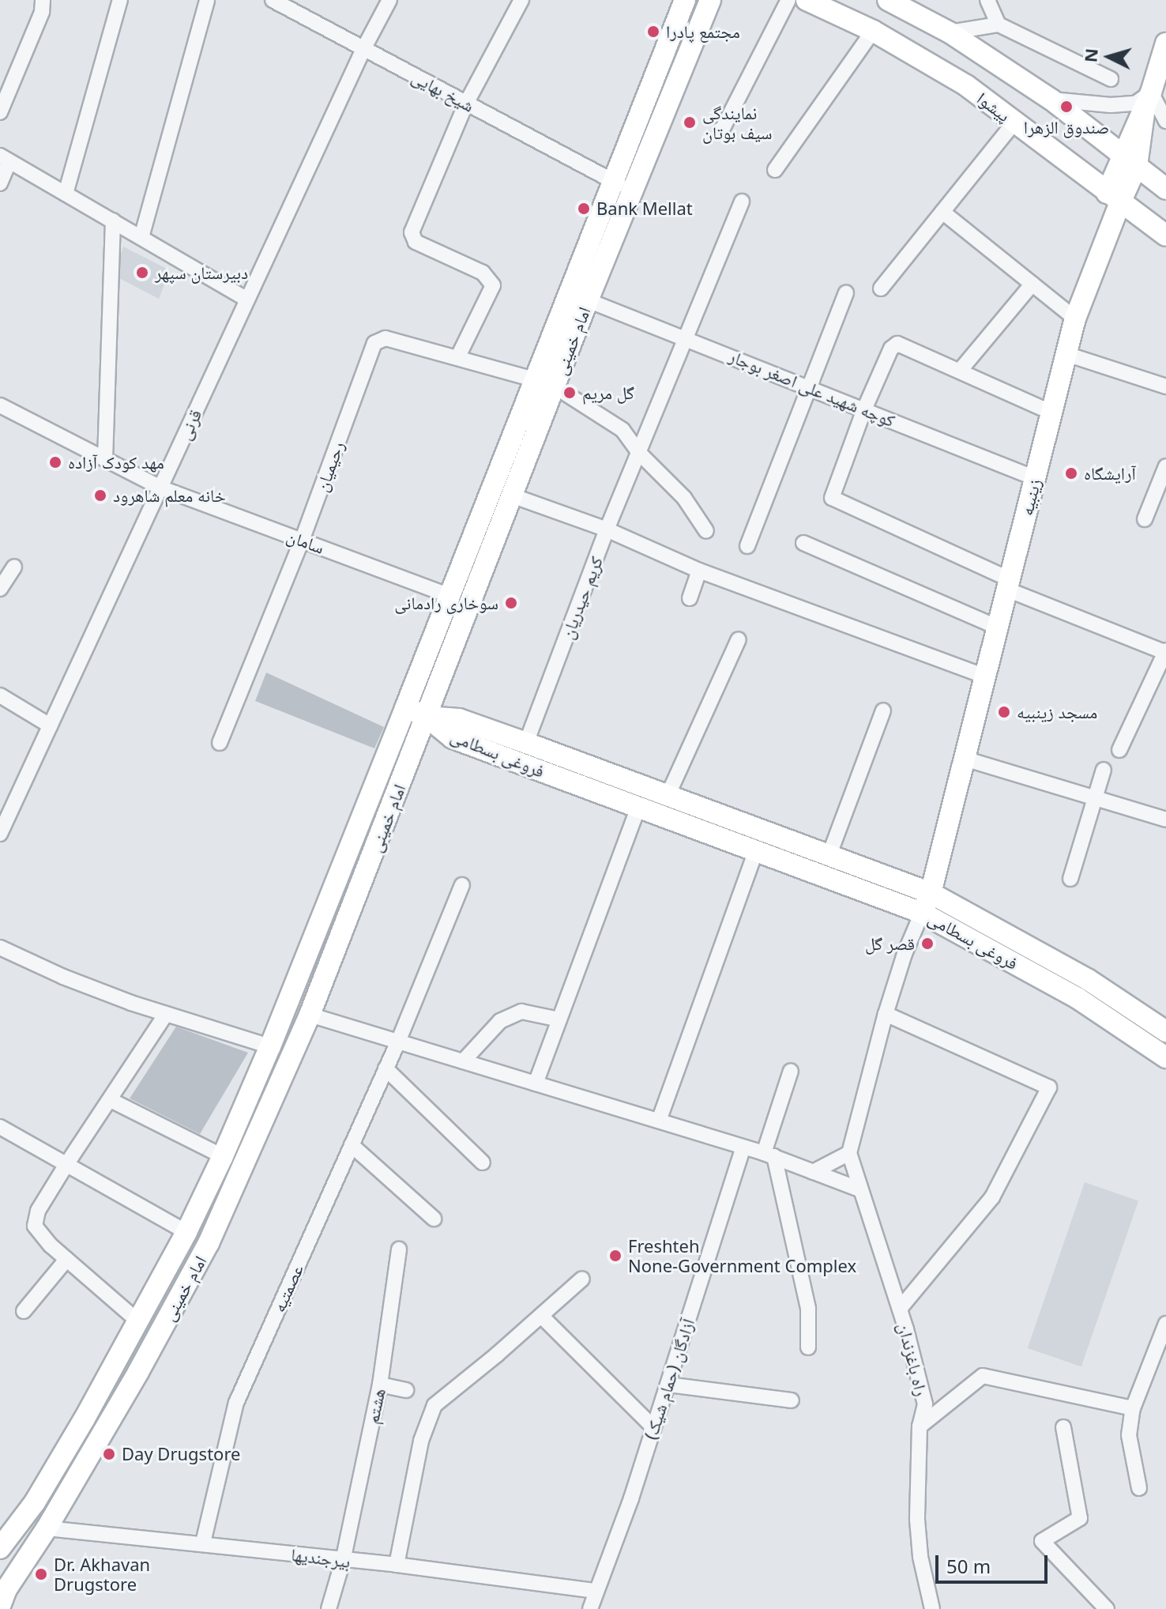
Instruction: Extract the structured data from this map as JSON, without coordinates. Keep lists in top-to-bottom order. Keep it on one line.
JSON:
{"streets":{"main road":["پیشوا","امام خمینی","زینبیه","فروغی بسطامی"],"street":["شیخ بهایی","کوچه شهید علی اصغر بوجار","قرنی","رحیمیان","سامان","کریم حیدریان","عصمتیه","راه باغزندان","آزادگان (حمام شیک)","هشتم","بیرجندیها"]},"crossings":[["شیخ بهایی","امام خمینی"],["شیخ بهایی","قرنی"],["پیشوا","زینبیه"],["امام خمینی","کوچه شهید علی اصغر بوجار"],["امام خمینی","رحیمیان"],["امام خمینی","سامان"],["امام خمینی","فروغی بسطامی"],["امام خمینی","بیرجندیها"],["کوچه شهید علی اصغر بوجار","زینبیه"],["کوچه شهید علی اصغر بوجار","کریم حیدریان"],["قرنی","سامان"],["رحیمیان","سامان"],["زینبیه","فروغی بسطامی"],["کریم حیدریان","فروغی بسطامی"],["عصمتیه","بیرجندیها"],["آزادگان (حمام شیک)","بیرجندیها"],["هشتم","بیرجندیها"]],"places":["مجتمع پادرا","صندوق الزهرا","نمایندگی سیف بوتان","Bank Mellat","دبیرستان سپهر","گل مریم","مهد کودک آزاده","آرایشگاه","خانه معلم شاهرود","سوخاری رادمانی","مسجد زینبیه","قصر گل","Freshteh None-Government Complex","Day Drugstore","Dr. Akhavan Drugstore"],"scale_bar":"50 m","north":"left"}
